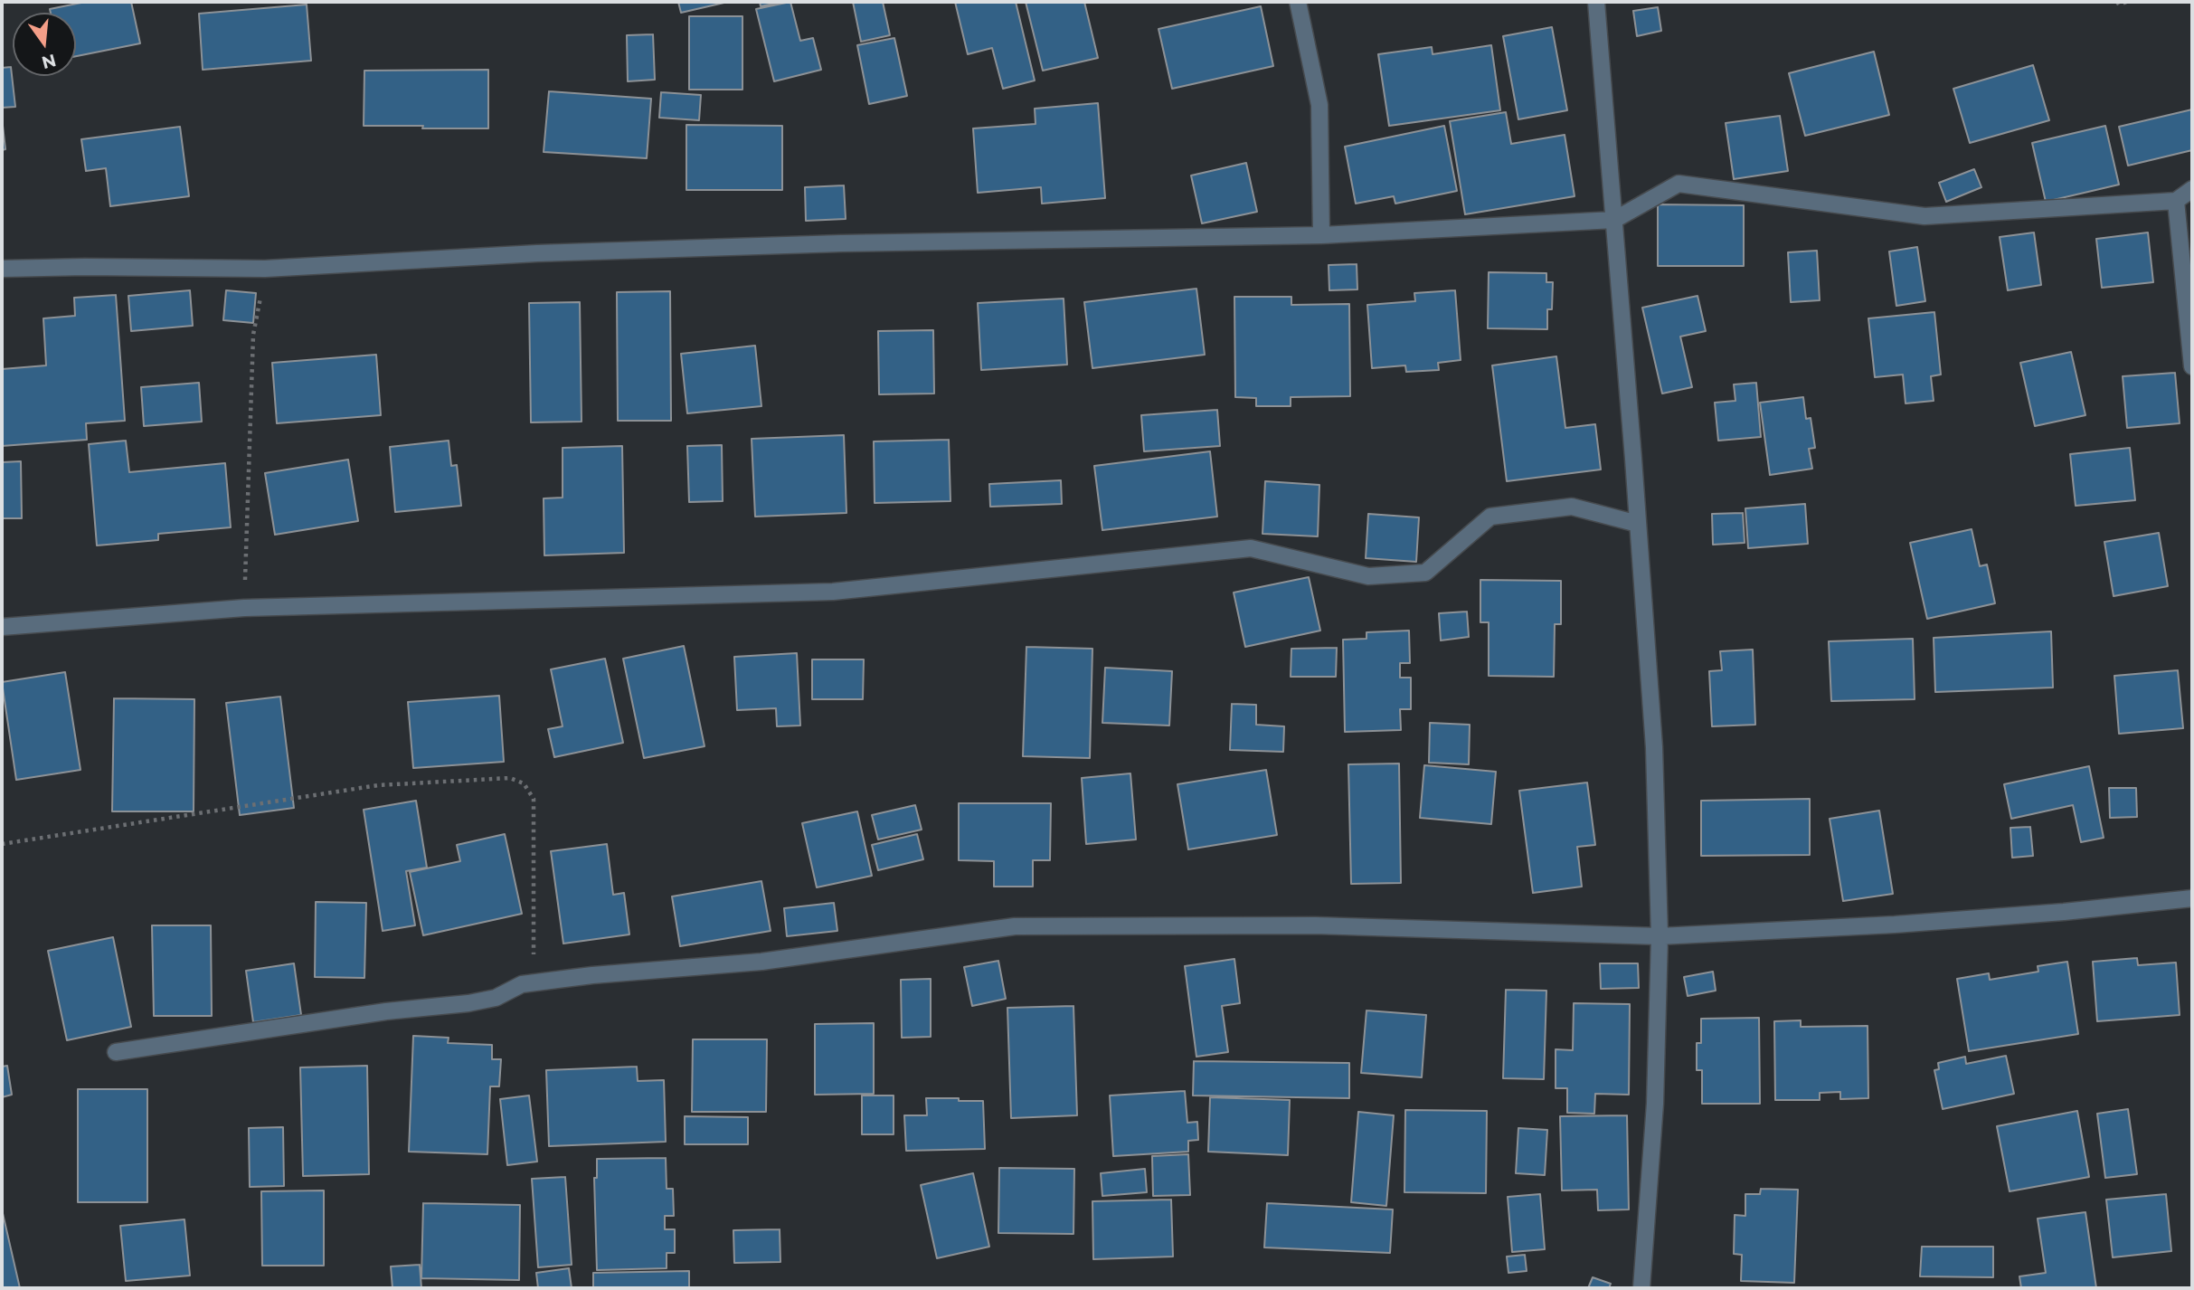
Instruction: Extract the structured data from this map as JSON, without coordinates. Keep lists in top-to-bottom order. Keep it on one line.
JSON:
{"north":"bottom"}
